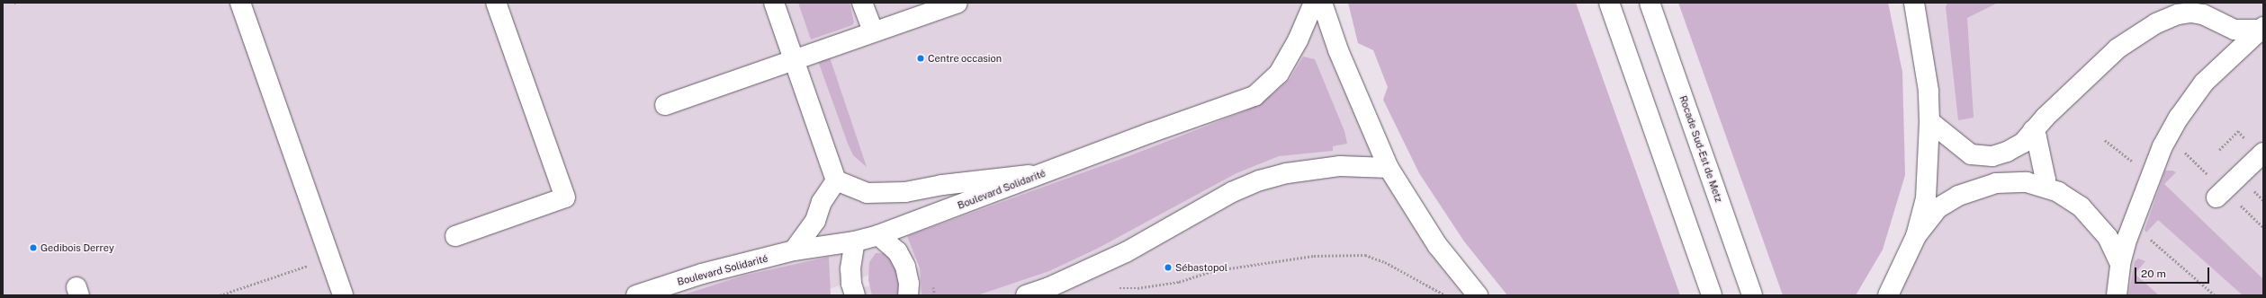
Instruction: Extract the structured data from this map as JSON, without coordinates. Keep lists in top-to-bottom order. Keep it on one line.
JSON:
{"streets":{"main road":["Rocade Sud-Est de Metz","Boulevard Solidarité"]},"places":["Centre occasion","Gedibois Derrey","Sébastopol"],"scale_bar":"20 m"}
